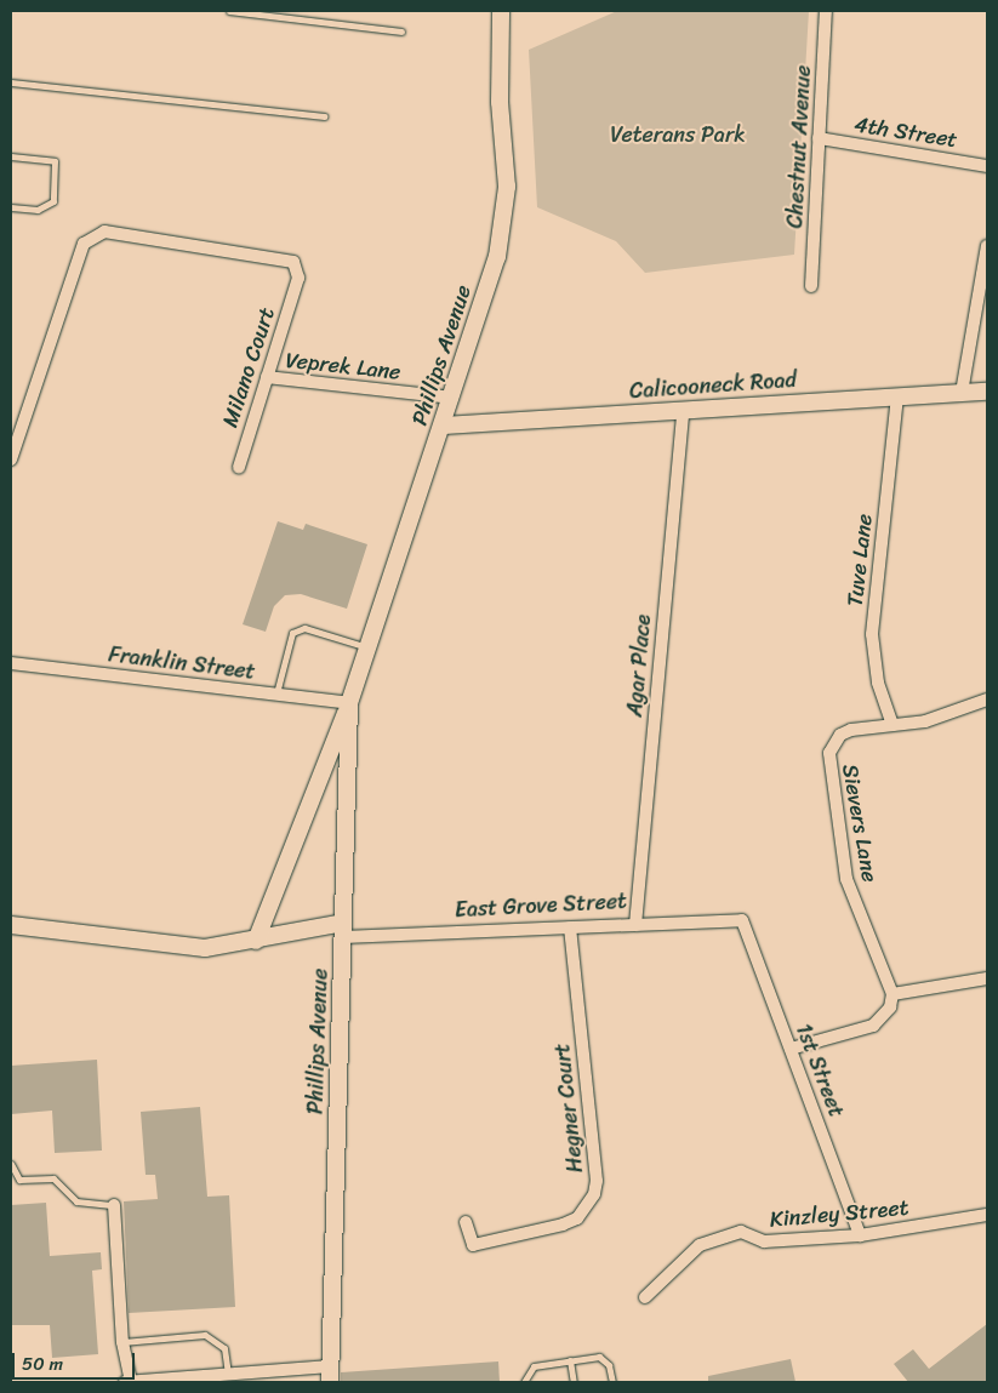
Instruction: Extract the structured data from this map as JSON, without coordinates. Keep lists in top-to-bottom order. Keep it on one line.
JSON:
{"streets":{"street":["4th Street","Chestnut Avenue","Phillips Avenue","Veprek Lane","Milano Court","Calicooneck Road","Tuve Lane","Franklin Street","Agar Place","Sievers Lane","East Grove Street","1st Street","Hegner Court","Kinzley Street"]},"crossings":[["4th Street","Chestnut Avenue"],["Phillips Avenue","Veprek Lane"],["Phillips Avenue","Calicooneck Road"],["Phillips Avenue","Franklin Street"],["Phillips Avenue","East Grove Street"],["Veprek Lane","Milano Court"],["Calicooneck Road","Tuve Lane"],["Calicooneck Road","Agar Place"],["Tuve Lane","Sievers Lane"],["Agar Place","East Grove Street"],["East Grove Street","1st Street"],["East Grove Street","Hegner Court"],["1st Street","Kinzley Street"]],"parks":["Veterans Park"],"scale_bar":"50 m"}
